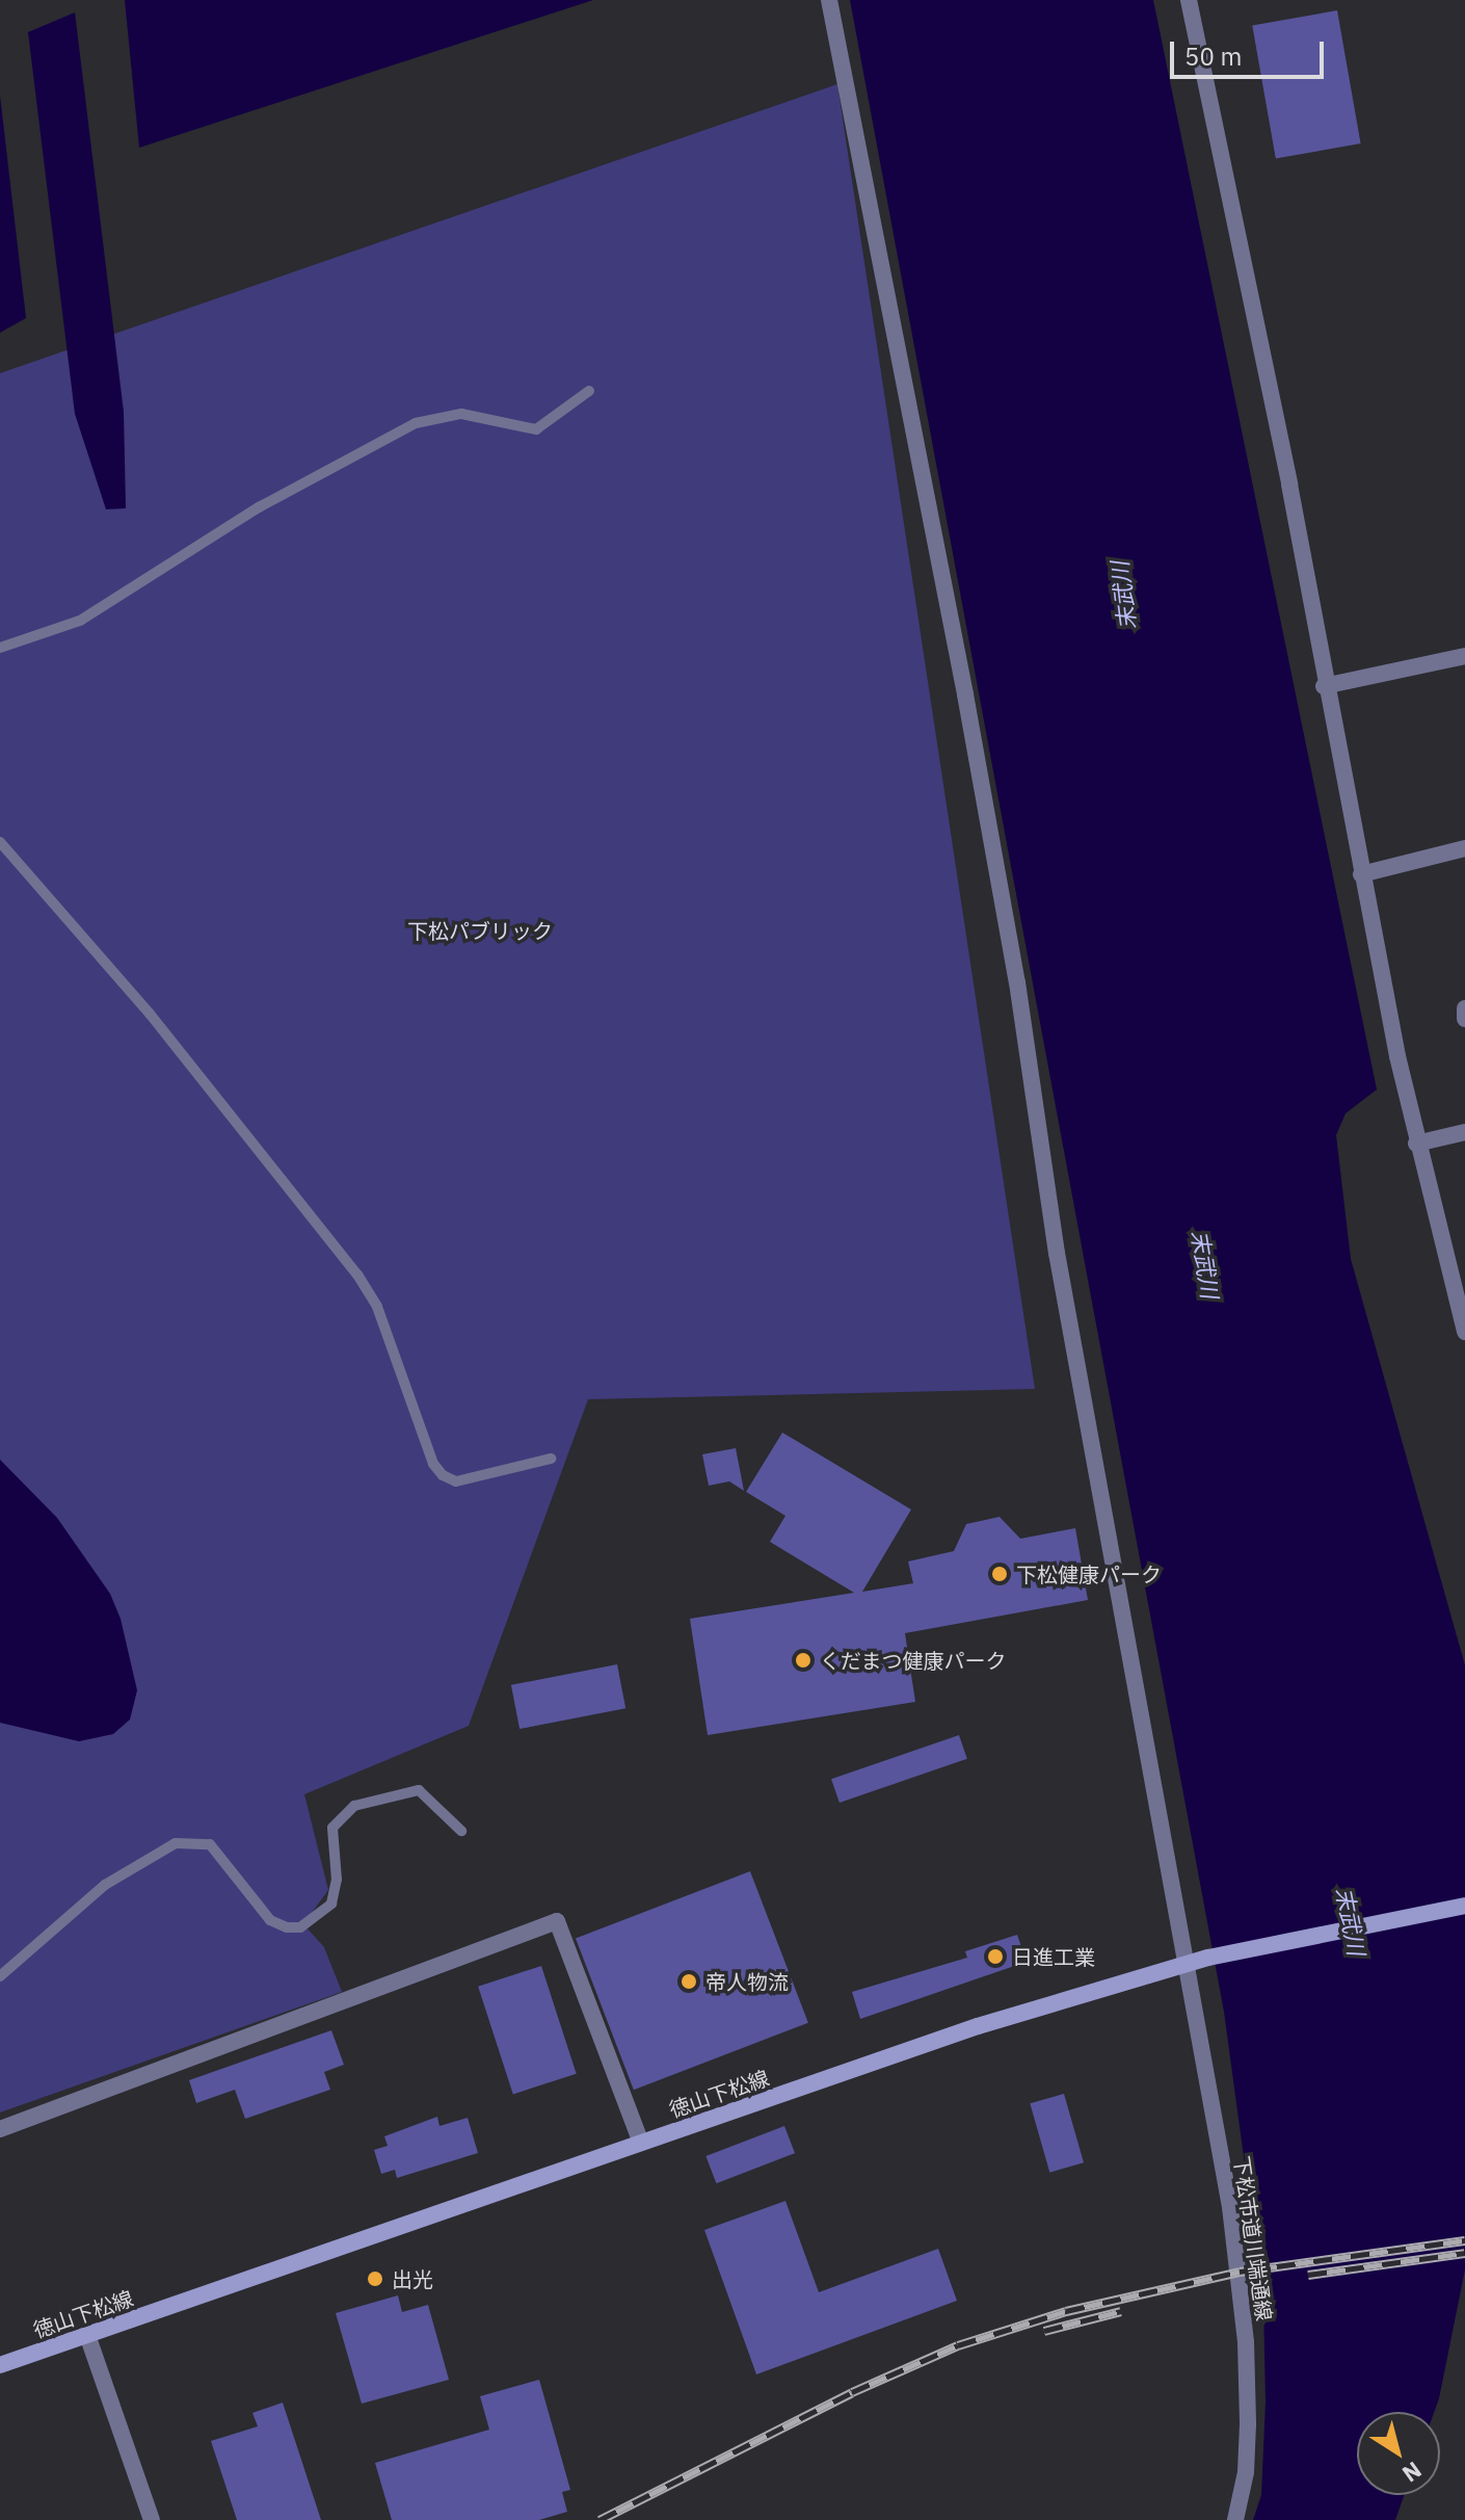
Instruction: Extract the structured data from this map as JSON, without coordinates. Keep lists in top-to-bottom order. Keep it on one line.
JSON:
{"streets":{"main road":["徳山下松線"],"street":["下松市道川端通線"]},"crossings":[["徳山下松線","下松市道川端通線"]],"water":["末武川"],"parks":["下松パブリック"],"places":["下松健康パーク","くだまつ健康パーク","日進工業","帝人物流","出光"],"scale_bar":"50 m","north":"bottom right"}
